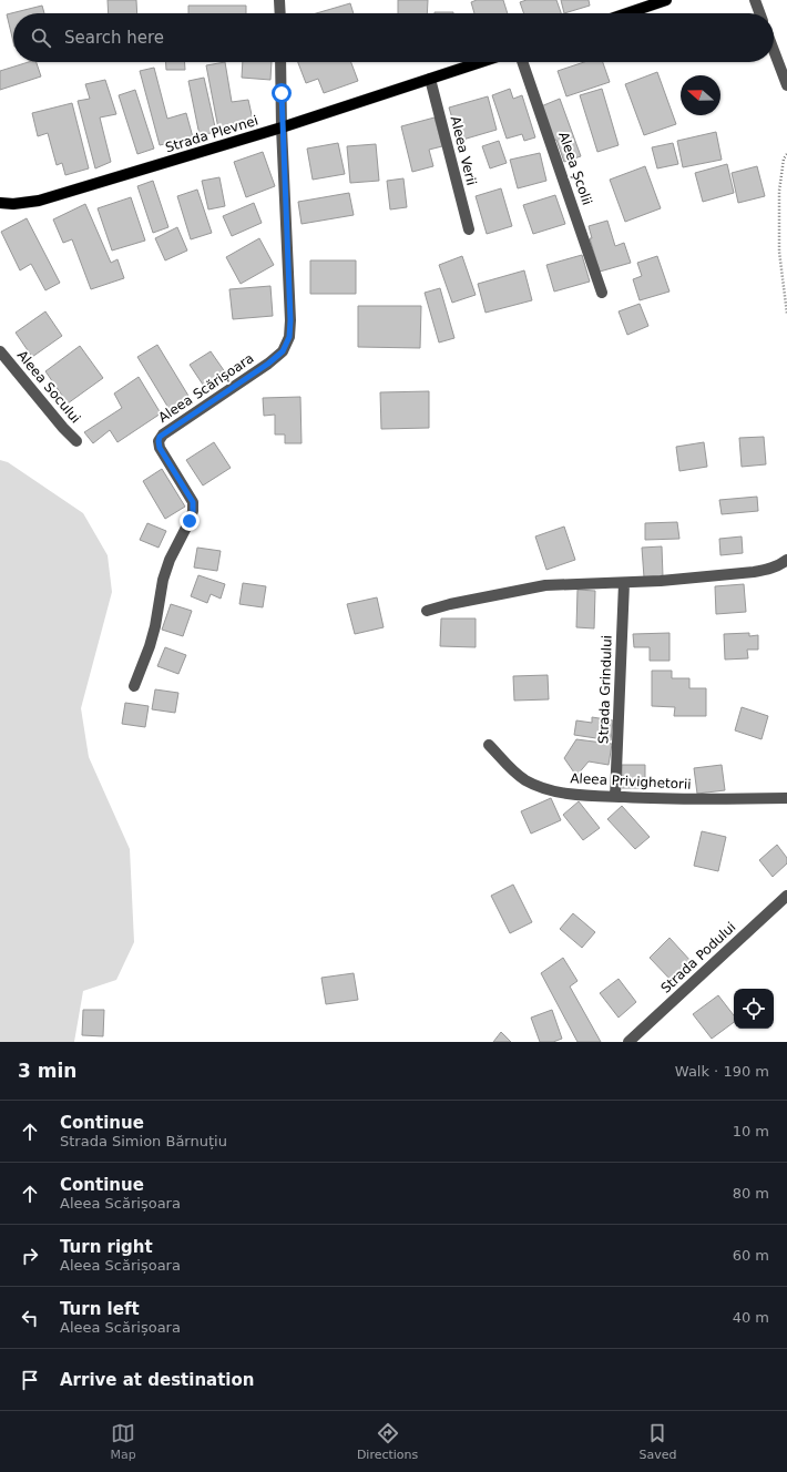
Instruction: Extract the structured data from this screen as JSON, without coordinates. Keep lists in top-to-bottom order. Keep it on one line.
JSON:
{"streets":{"main road":["Strada Plevnei"],"street":["Aleea Verii","Aleea Școlii","Aleea Socului","Aleea Scărișoara","Strada Grindului","Aleea Privighetorii","Strada Podului"]},"crossings":[["Strada Plevnei","Aleea Verii"],["Strada Plevnei","Aleea Scărișoara"],["Strada Grindului","Aleea Privighetorii"]],"north":"left","page":{"search":"Search here","heading":["3 min","Walk · 190 m"],"list":[["Continue","Strada Simion Bărnuțiu","10 m"],["Continue","Aleea Scărișoara","80 m"],["Turn right","Aleea Scărișoara","60 m"],["Turn left","Aleea Scărișoara","40 m"],"Arrive at destination"],"nav":["Map","Directions","Saved"]}}
